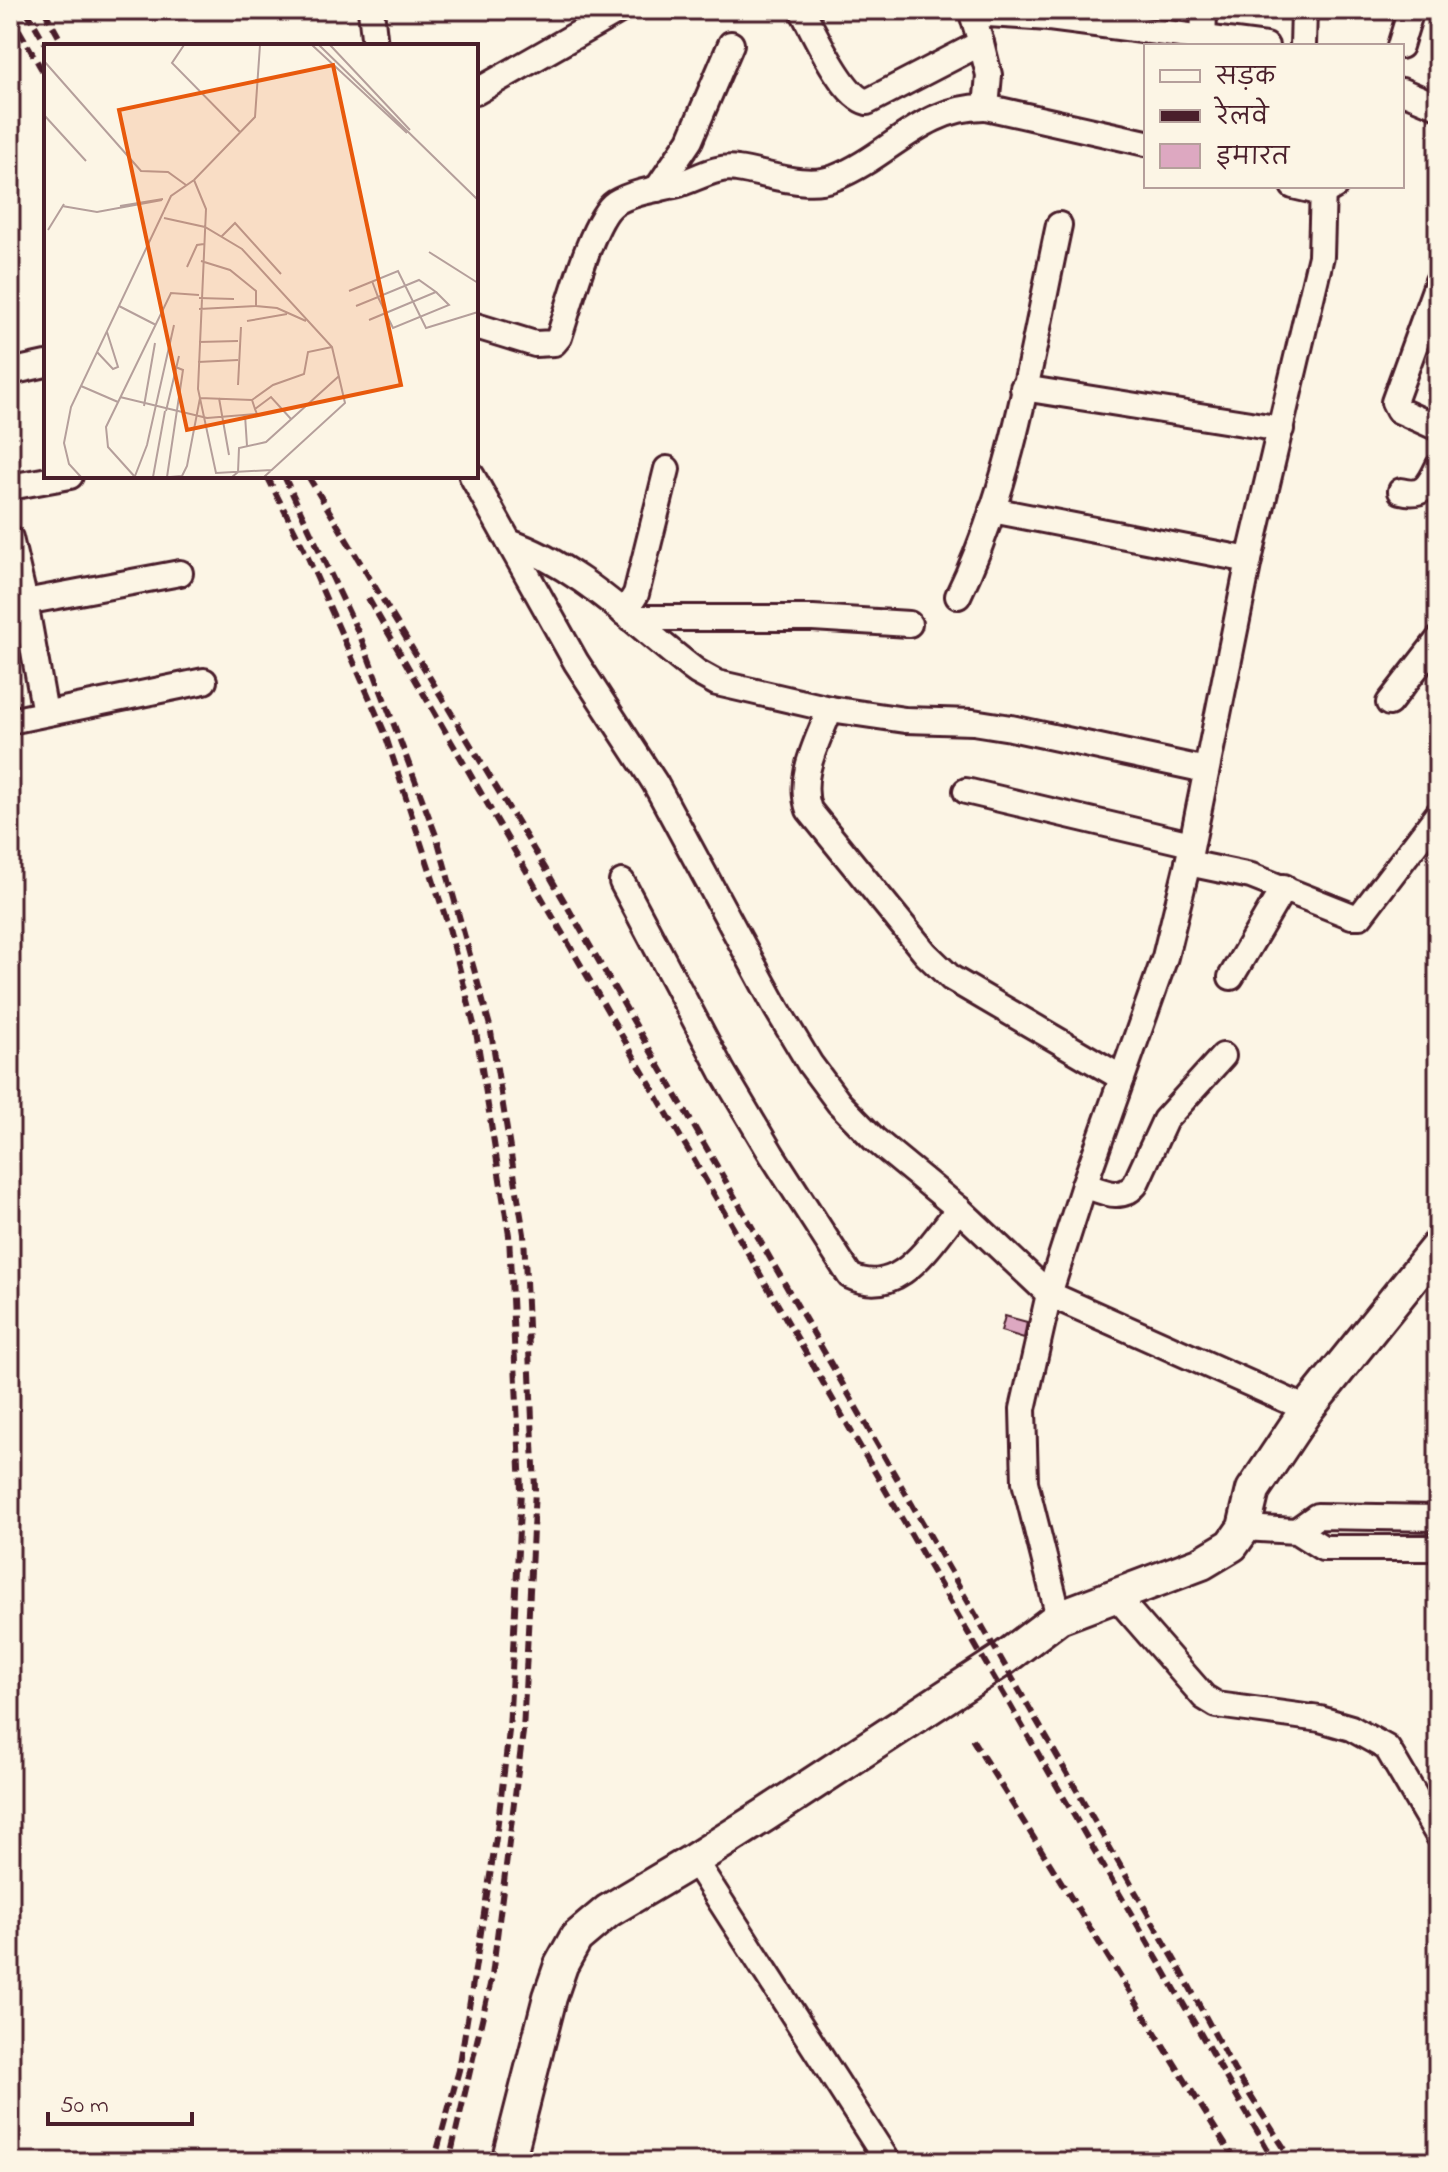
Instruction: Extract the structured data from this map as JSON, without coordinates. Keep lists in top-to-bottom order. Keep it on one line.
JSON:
{"legend":["सड़क","रेलवे","इमारत"],"scale_bar":"50 m"}
